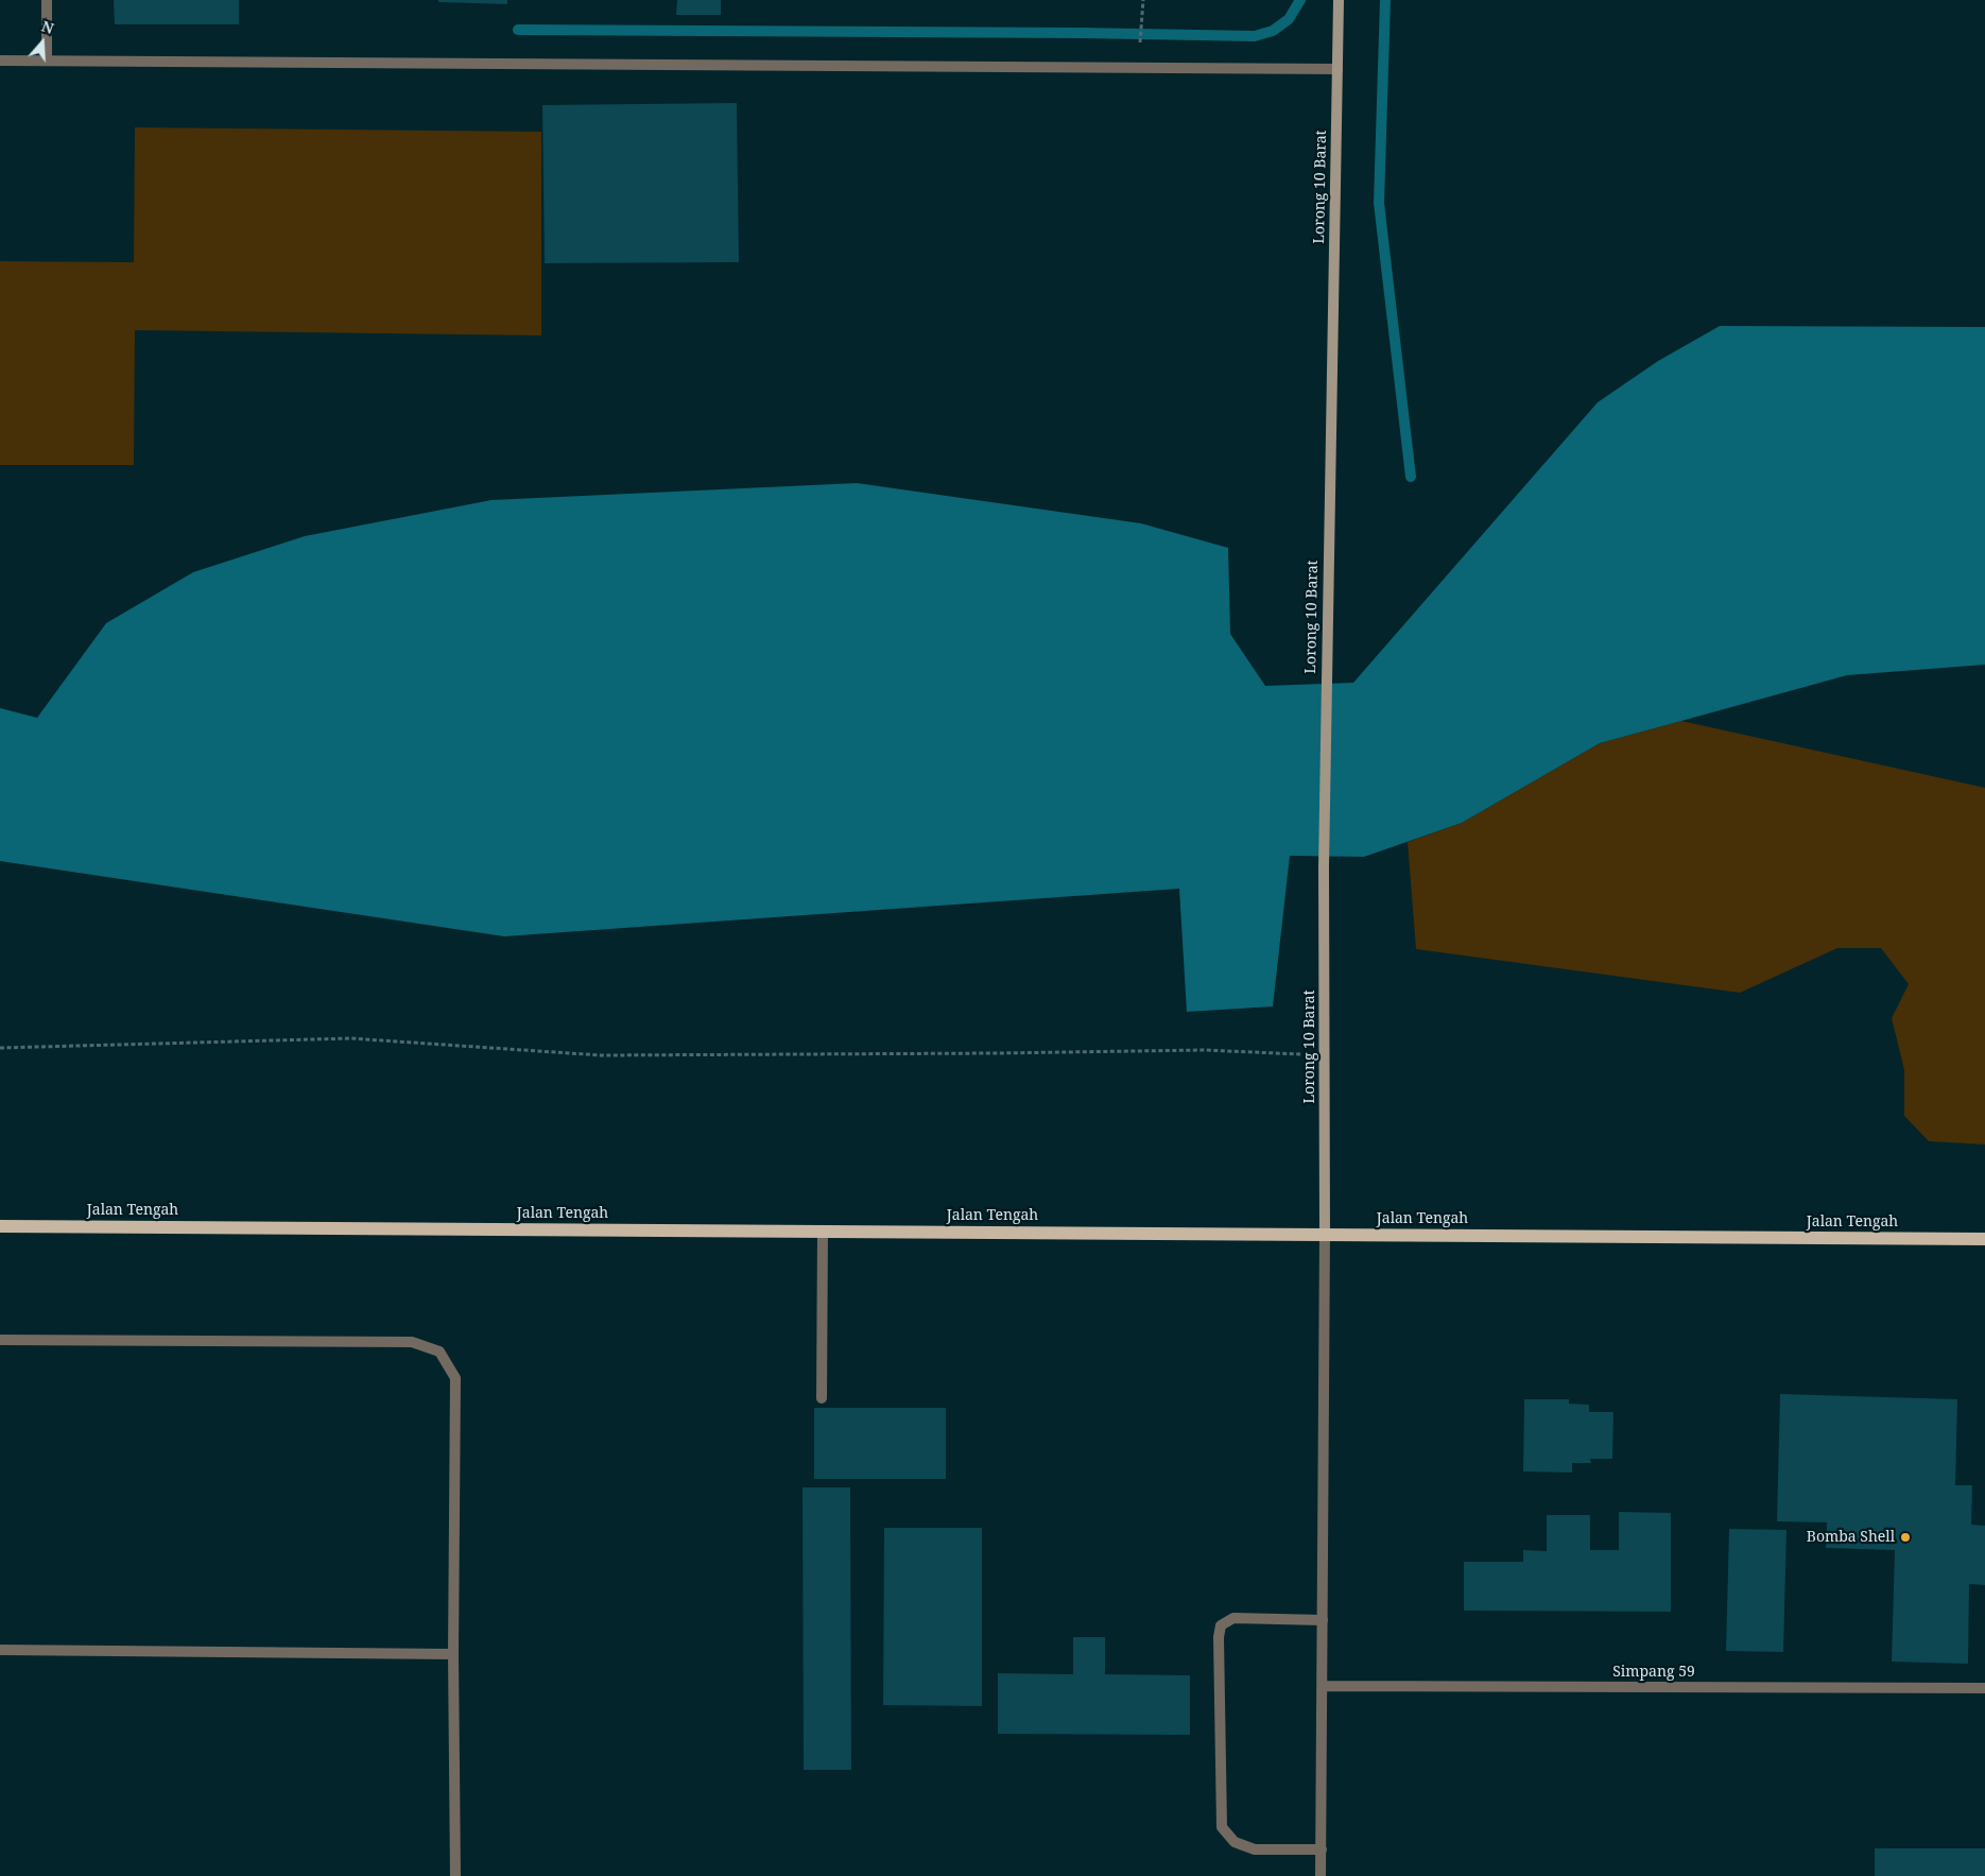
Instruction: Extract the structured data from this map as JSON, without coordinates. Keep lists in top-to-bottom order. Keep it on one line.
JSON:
{"streets":{"main road":["Jalan Tengah"],"street":["Lorong 10 Barat","Simpang 59"]},"crossings":[["Lorong 10 Barat","Jalan Tengah"]],"places":["Bomba Shell"],"north":"top"}
